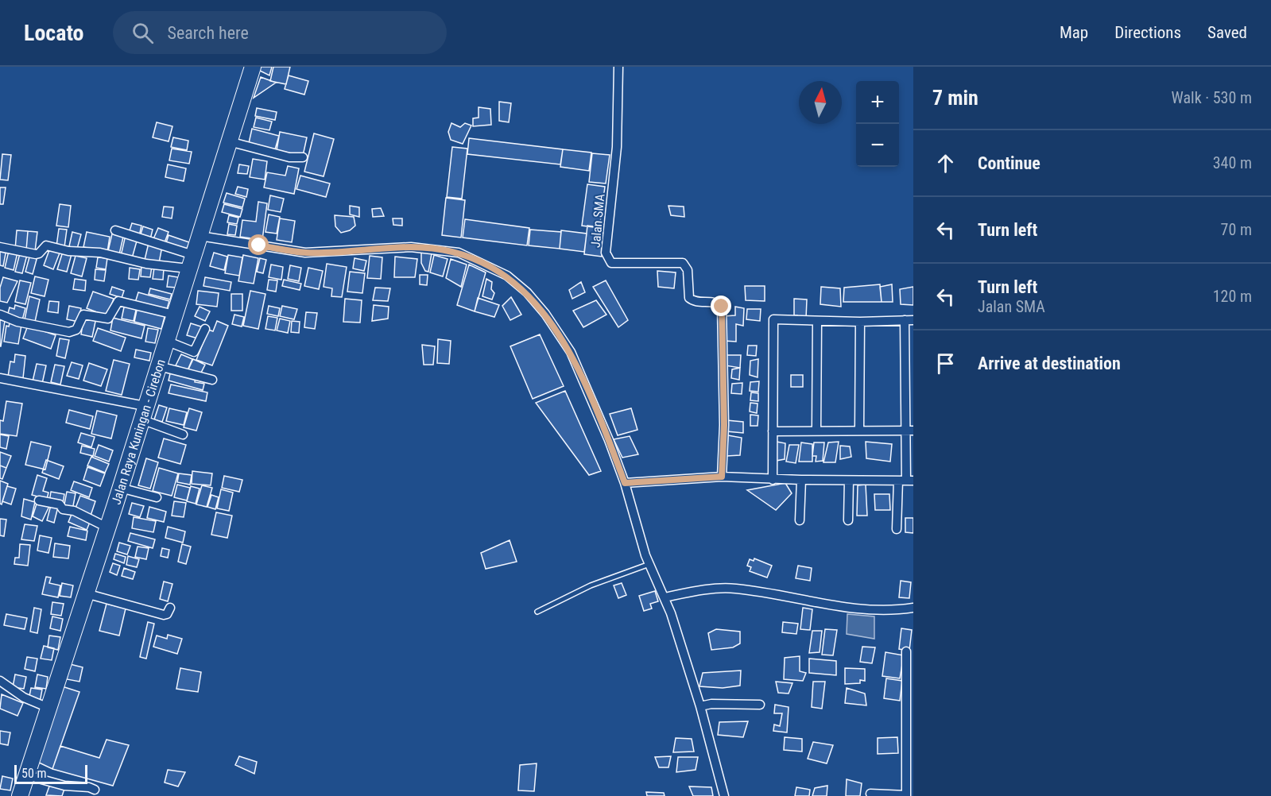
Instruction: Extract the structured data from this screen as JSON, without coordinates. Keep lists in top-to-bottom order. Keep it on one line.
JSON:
{"streets":{"highway":["Jalan Raya Kuningan - Cirebon"],"street":["Jalan SMA"]},"scale_bar":"50 m","north":"top","page":{"header":"Locato","search":"Search here","nav":["Map","Directions","Saved"],"heading":["7 min","Walk · 530 m"],"map_buttons":["+","−"],"list":[["Continue","340 m"],["Turn left","70 m"],["Turn left","Jalan SMA","120 m"],"Arrive at destination"],"scale":"50 m"}}
